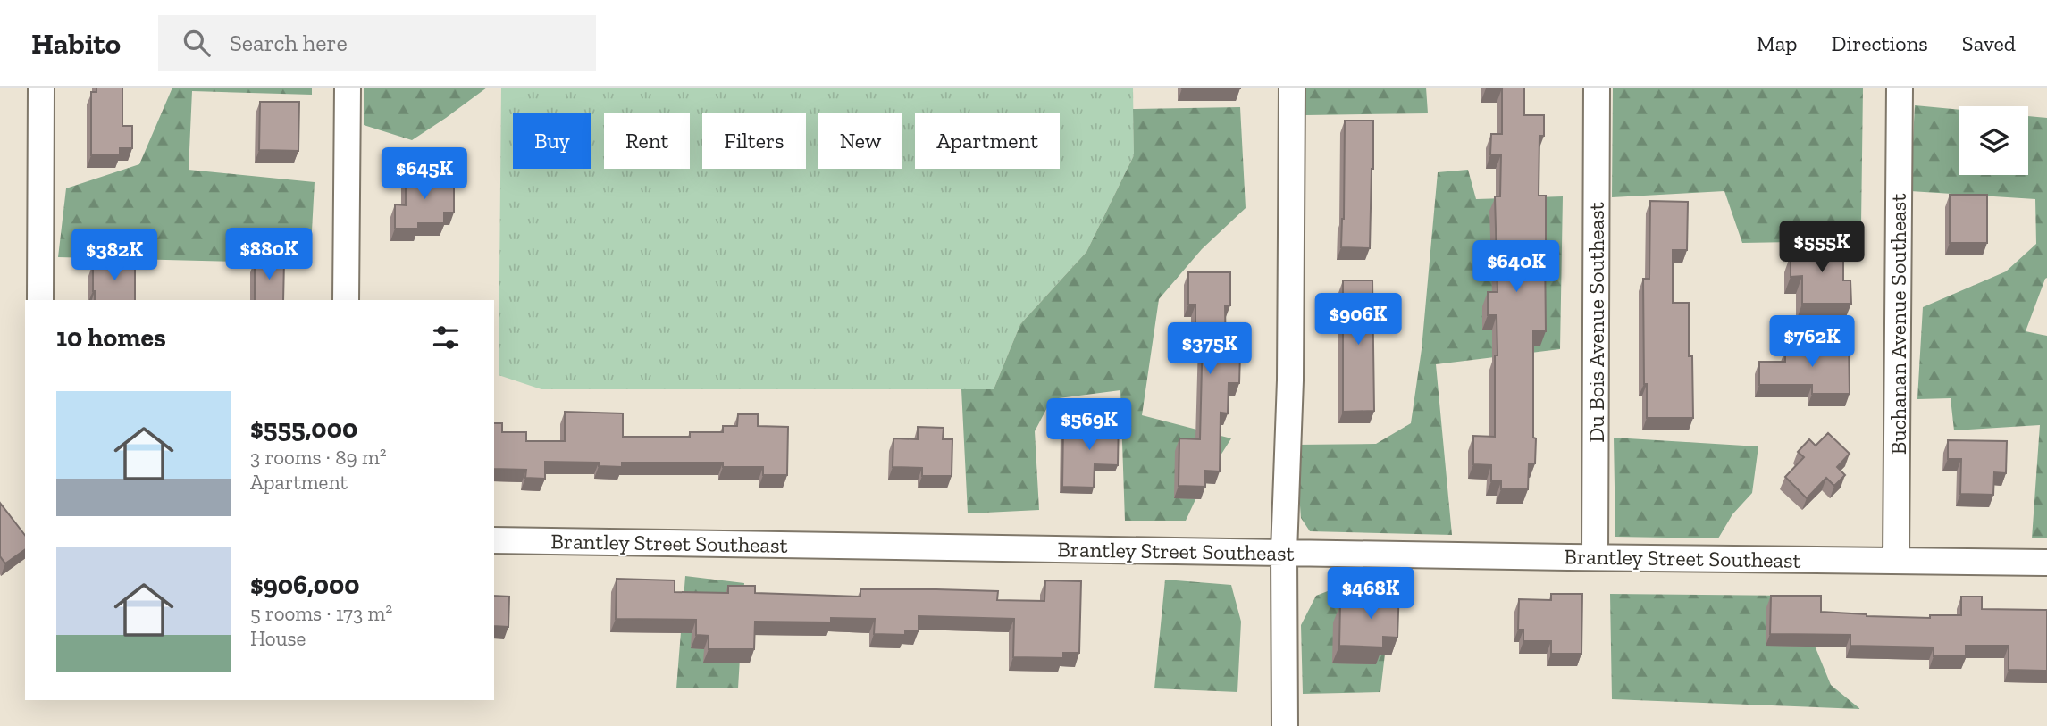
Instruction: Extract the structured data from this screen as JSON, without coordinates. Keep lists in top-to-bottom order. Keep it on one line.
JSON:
{"streets":{"street":["Du Bois Avenue Southeast","Buchanan Avenue Southeast","Brantley Street Southeast"]},"crossings":[["Du Bois Avenue Southeast","Brantley Street Southeast"],["Buchanan Avenue Southeast","Brantley Street Southeast"]],"page":{"header":"Habito","search":"Search here","nav":["Map","Directions","Saved"],"chip":["Buy","Rent","Filters","New","Apartment"],"price":["$645K","$555K","$880K","$382K","$640K","$906K","$762K","$375K","$569K","$468K"],"heading":"10 homes","list":[{"name":"$555,000","note":"3 rooms · 89 m² · Apartment"},{"name":"$906,000","note":"5 rooms · 173 m² · House"}]}}
